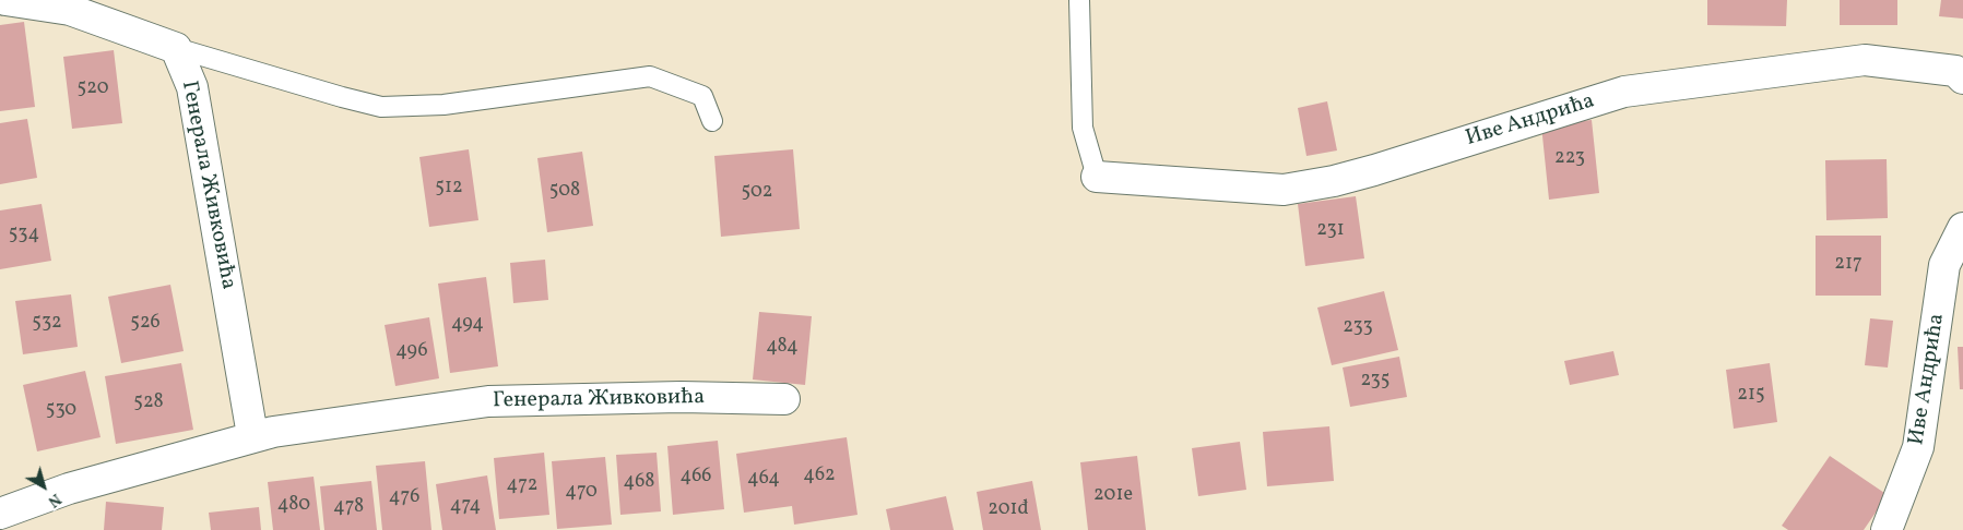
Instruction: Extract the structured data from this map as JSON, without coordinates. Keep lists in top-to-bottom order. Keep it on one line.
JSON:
{"streets":{"street":["Иве Андрића","Генерала Живковића"]},"house_numbers":["520","223","512","508","502","231","534","217","532","526","494","233","484","496","235","215","528","530","462","466","464","468","472","470","201e","476","480","474","478","201đ"],"north":"bottom right"}
